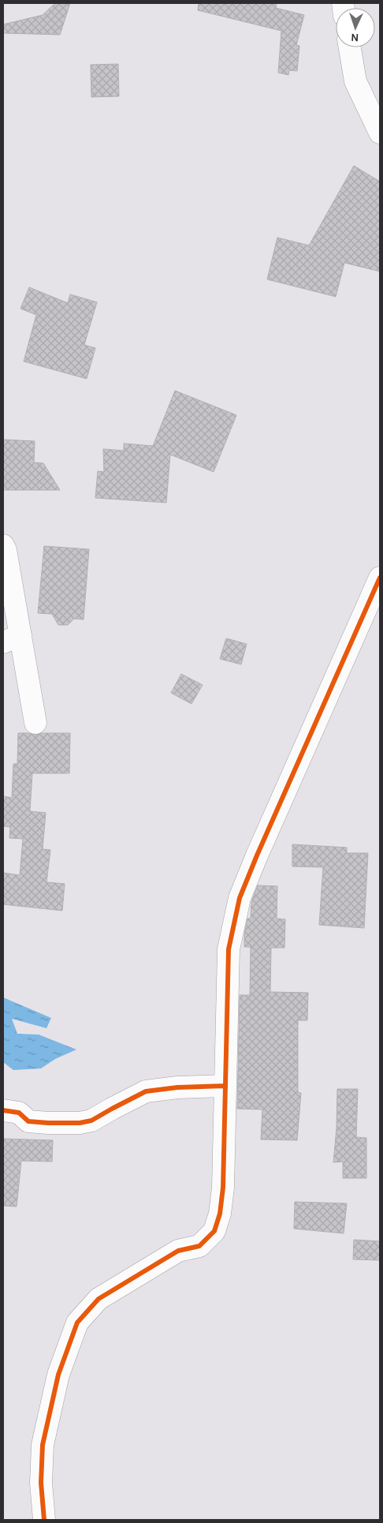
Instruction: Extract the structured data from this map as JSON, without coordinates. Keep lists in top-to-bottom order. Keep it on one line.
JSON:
{"north":"bottom"}
